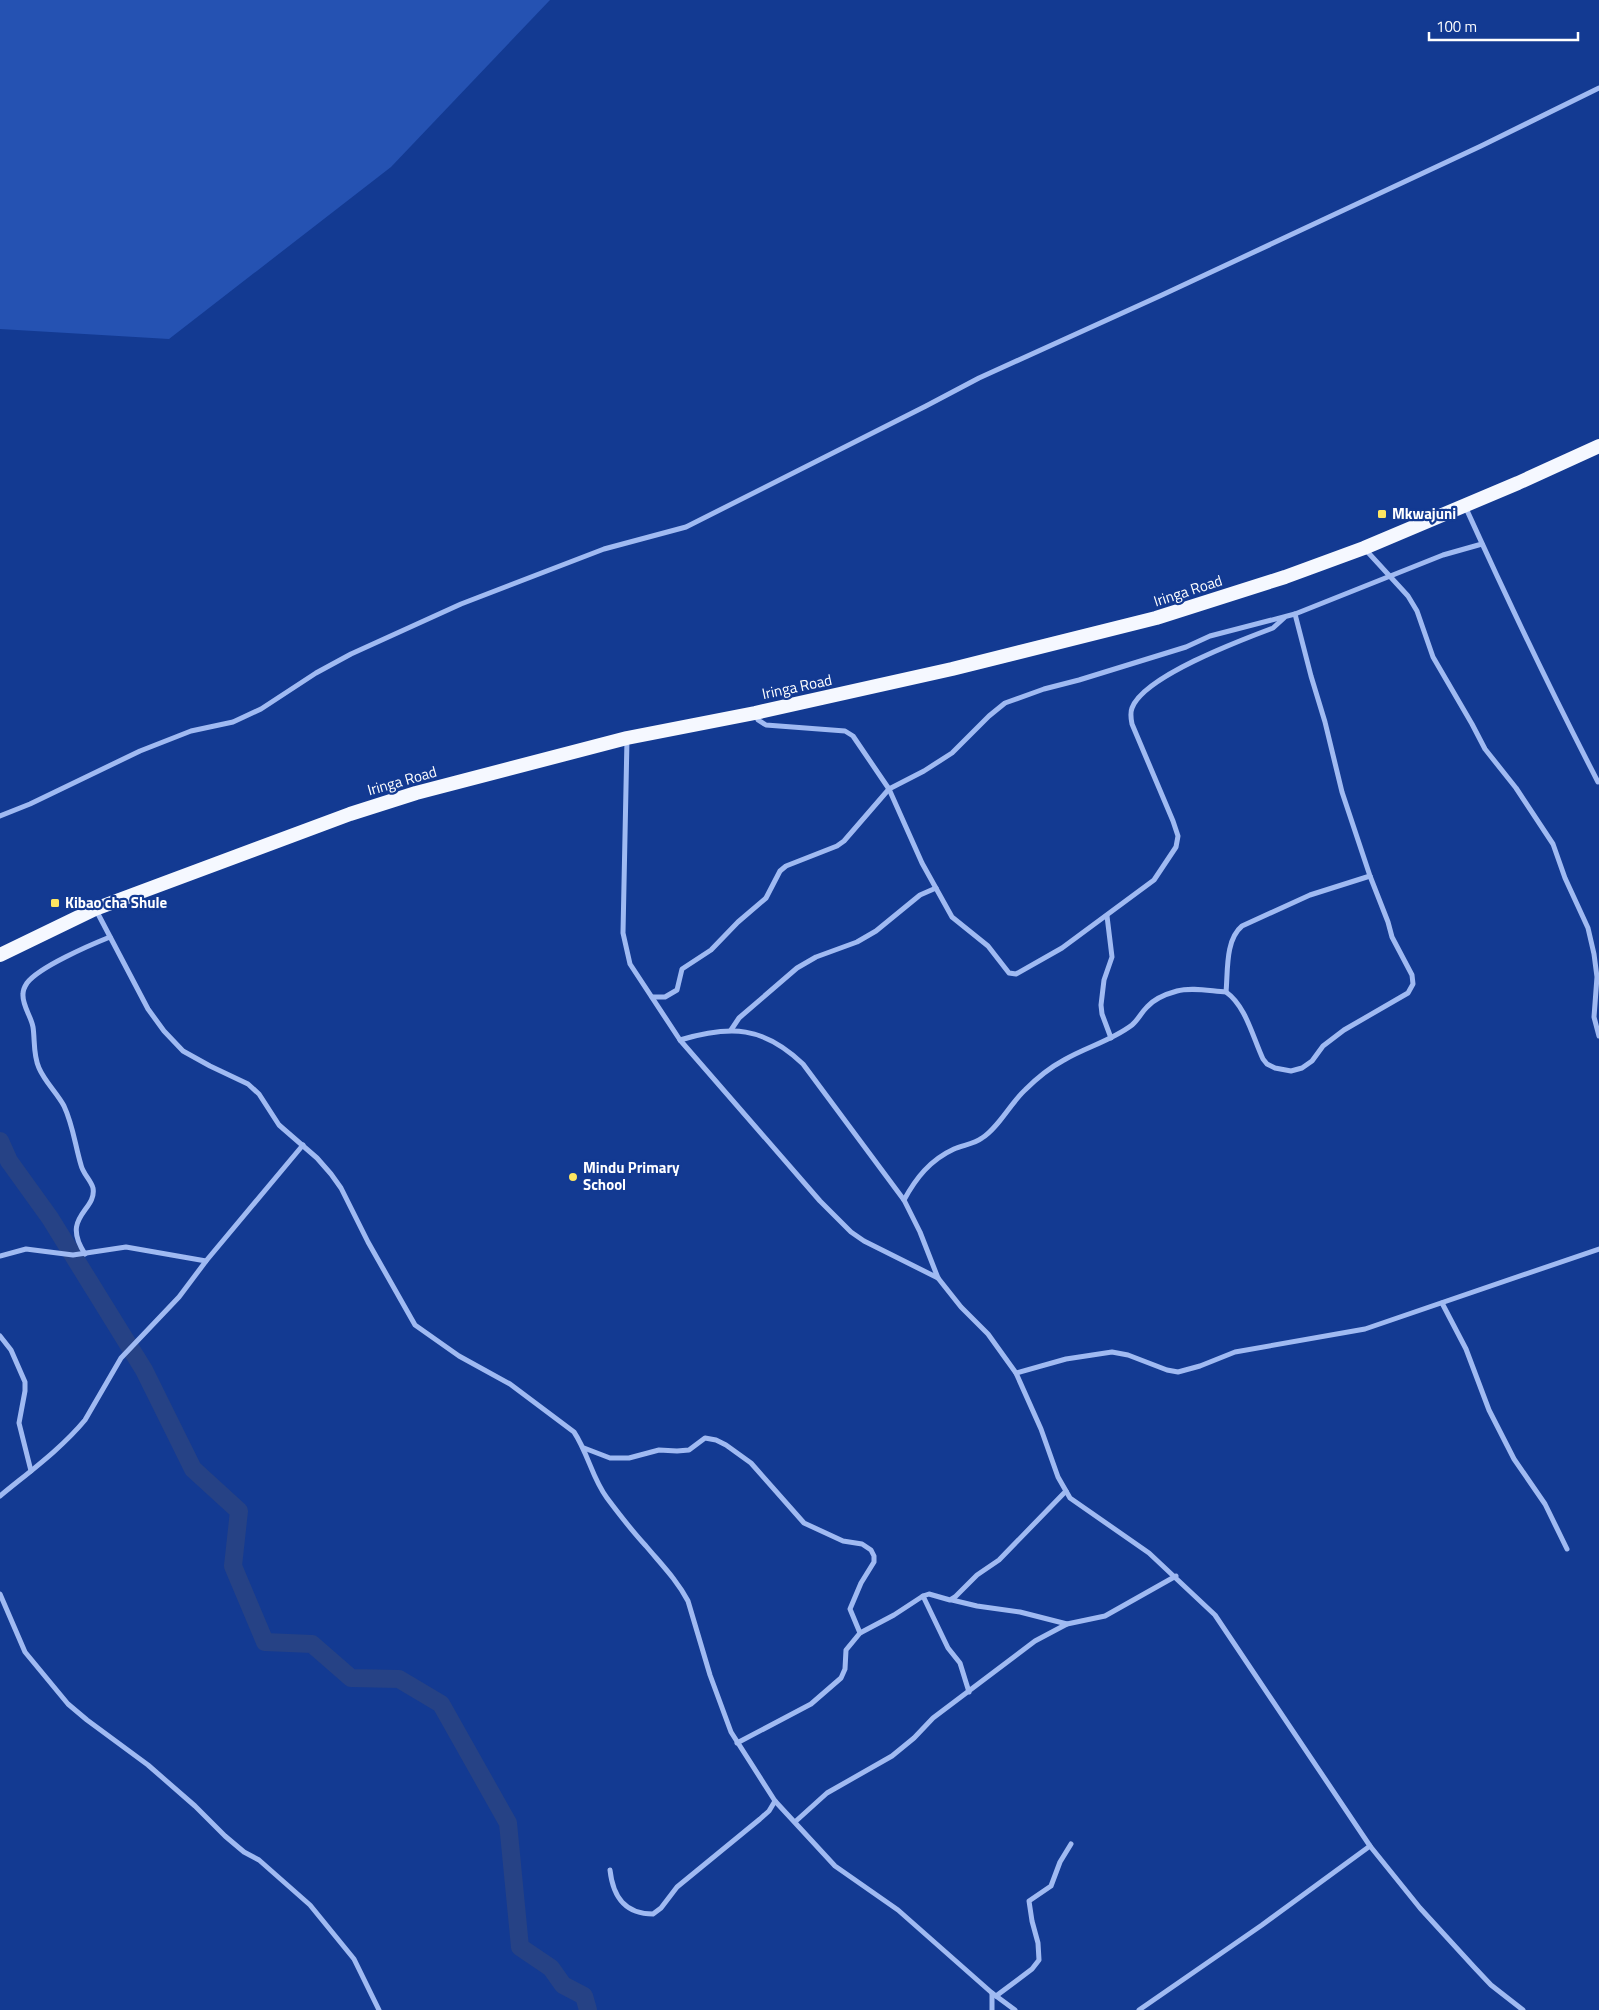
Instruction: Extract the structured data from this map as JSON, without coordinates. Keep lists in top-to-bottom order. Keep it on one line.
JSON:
{"streets":{"highway":["Iringa Road"]},"places":{"transit":["Mkwajuni","Kibao cha Shule"],"other":["Mindu Primary School"]},"scale_bar":"100 m"}
